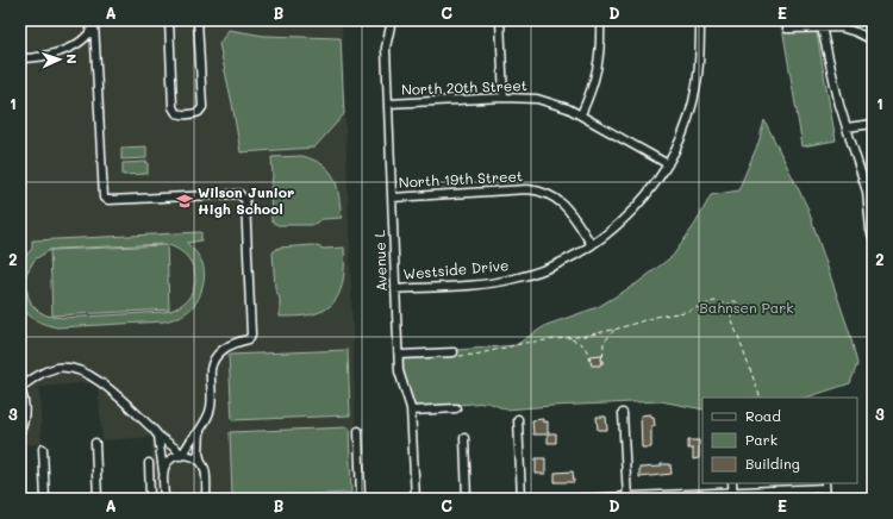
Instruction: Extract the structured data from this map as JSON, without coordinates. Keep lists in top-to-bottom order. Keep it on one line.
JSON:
{"streets":{"street":["North 20th Street","North 19th Street","Avenue L","Westside Drive"]},"crossings":[["North 20th Street","Avenue L"],["North 20th Street","Westside Drive"],["North 19th Street","Avenue L"],["North 19th Street","Westside Drive"],["Avenue L","Westside Drive"]],"parks":["Bahnsen Park"],"places":{"school or university":["Wilson Junior High School"]},"legend":["Road","Park","Building"],"north":"right","grid":{"columns":["A","B","C","D","E"],"rows":["1","2","3"]}}
